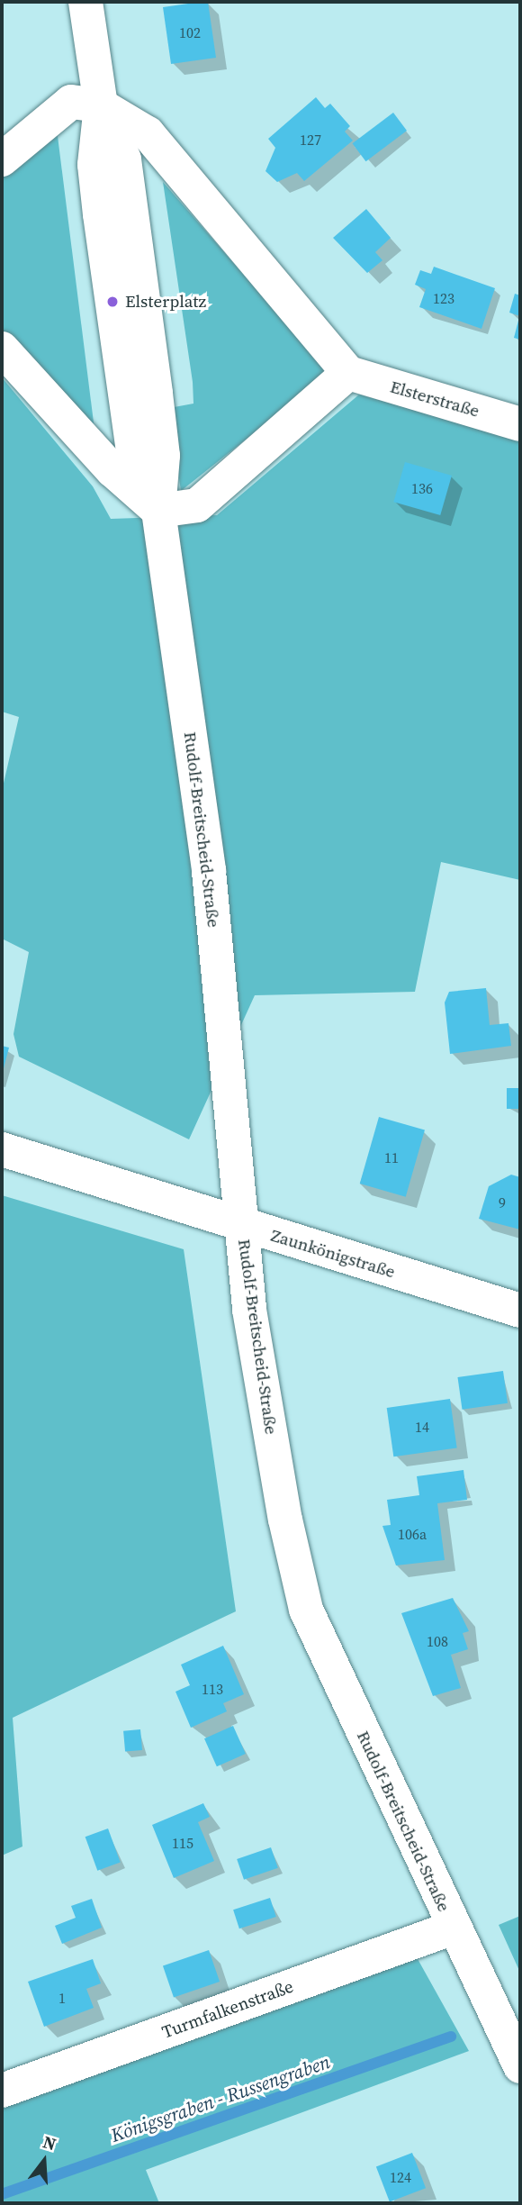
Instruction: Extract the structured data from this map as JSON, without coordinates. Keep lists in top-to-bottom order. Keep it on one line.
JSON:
{"streets":{"street":["Elsterstraße","Rudolf-Breitscheid-Straße","Zaunkönigstraße","Turmfalkenstraße"]},"crossings":[["Rudolf-Breitscheid-Straße","Zaunkönigstraße"],["Rudolf-Breitscheid-Straße","Turmfalkenstraße"]],"water":["Königsgraben - Russengraben"],"places":["Elsterplatz"],"house_numbers":["102","127","123","136","11","9","14","106a","108","113","115","1","124"],"north":"top"}
